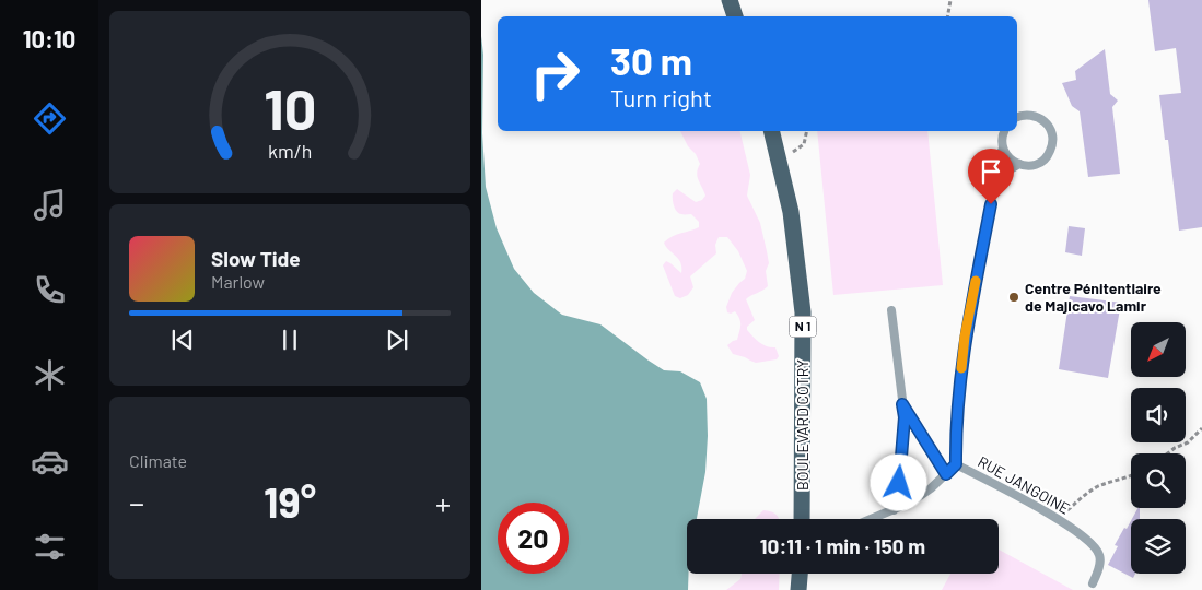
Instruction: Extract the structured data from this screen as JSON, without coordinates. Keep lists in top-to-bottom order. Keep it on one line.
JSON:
{"streets":{"main road":["N 1","BOULEVARD COTRY"],"lane":["RUE JANGOINE"]},"places":["Centre Pénitentiaire de Majicavo Lamir"],"north":"bottom left","page":{"tabs":"10:10","turn":["30 m","Turn right"],"song":["Slow Tide","Marlow"],"tile":"Climate","heat":["−","19°","+"],"limit":"20","trip":"10:11 · 1 min · 150 m","gauge":["10","km/h"]}}
